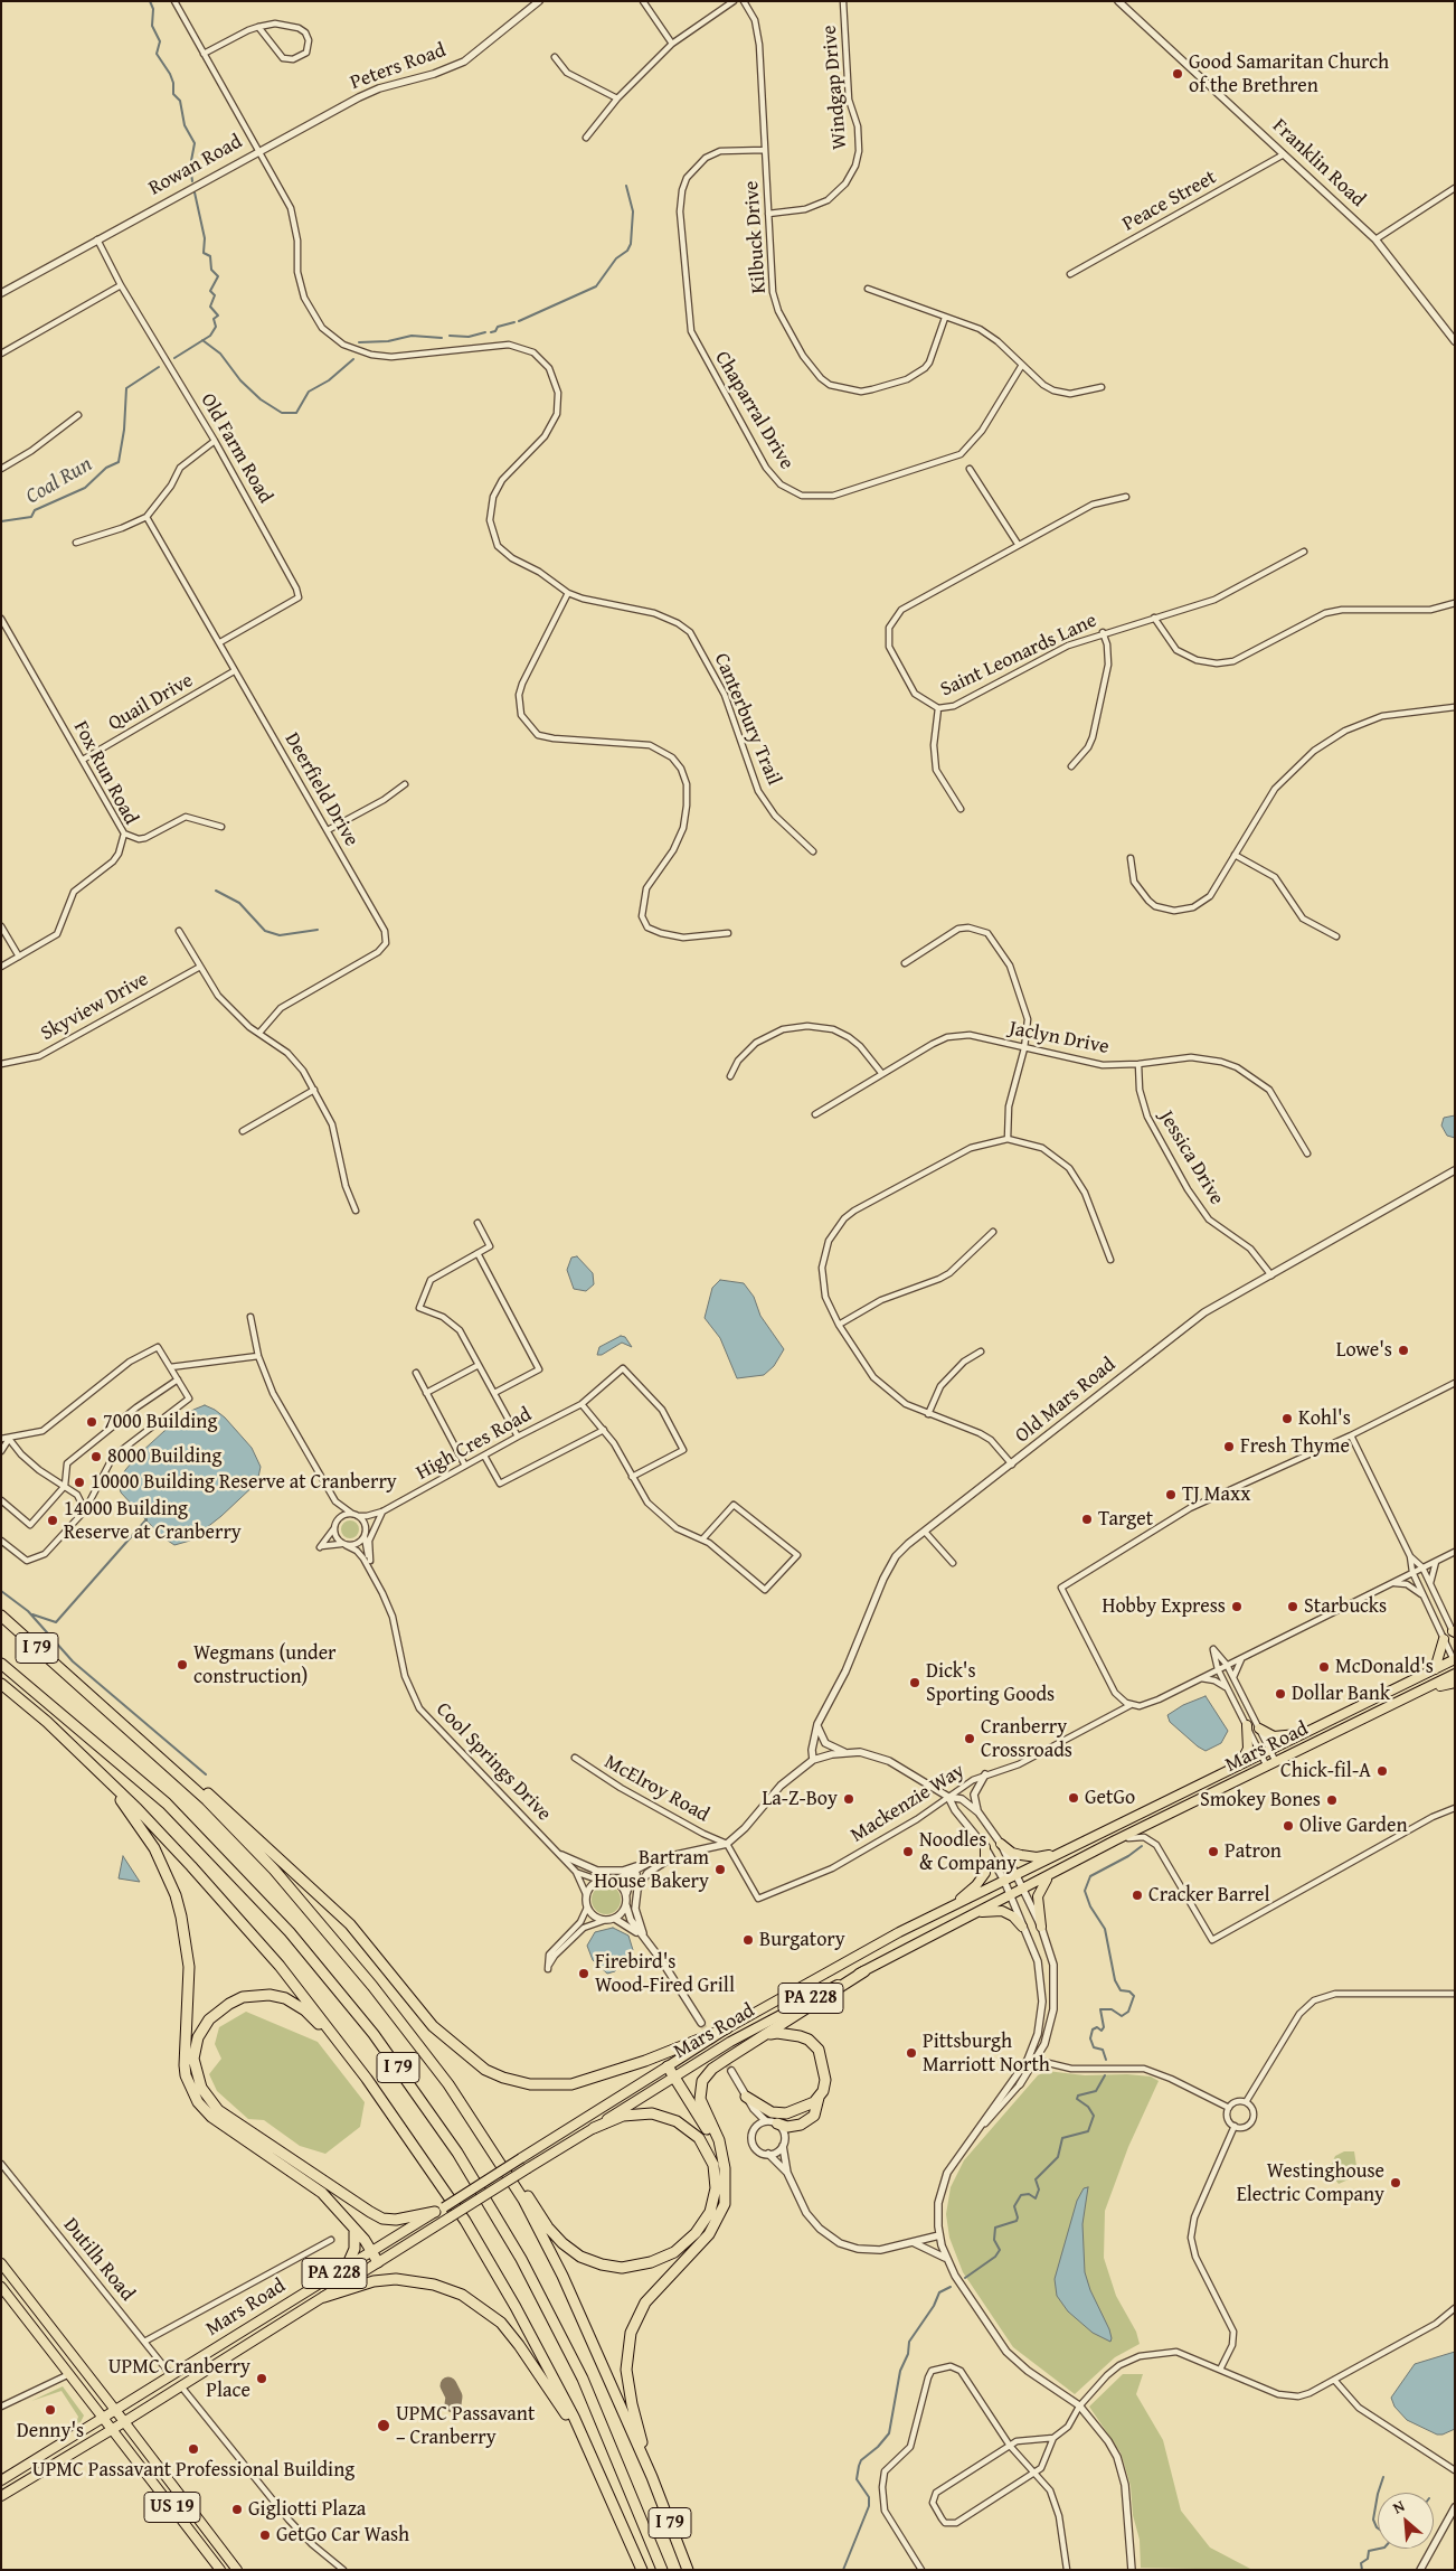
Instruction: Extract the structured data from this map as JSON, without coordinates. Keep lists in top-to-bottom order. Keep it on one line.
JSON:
{"streets":{"highway":["I 79"],"main road":["Mars Road","PA 228","US 19"],"street":["Peters Road","Windgap Drive","Franklin Road","Rowan Road","Peace Street","Kilbuck Drive","Chaparral Drive","Old Farm Road","Saint Leonards Lane","Quail Drive","Canterbury Trail","Fox Run Road","Deerfield Drive","Skyview Drive","Jaclyn Drive","Jessica Drive","Old Mars Road","High Cres Road","Cool Springs Drive","McElroy Road","Mackenzie Way","Dutilh Road"]},"crossings":[["Peters Road","Rowan Road"],["Peters Road","Canterbury Trail"],["Windgap Drive","Kilbuck Drive"],["Franklin Road","Peace Street"],["Rowan Road","Old Farm Road"],["Rowan Road","Canterbury Trail"],["Kilbuck Drive","Chaparral Drive"],["Old Farm Road","Deerfield Drive"],["Quail Drive","Fox Run Road"],["Quail Drive","Deerfield Drive"],["Jaclyn Drive","Jessica Drive"],["Jessica Drive","Old Mars Road"],["High Cres Road","Cool Springs Drive"],["Mars Road","PA 228"],["Mars Road","Dutilh Road"],["Mars Road","US 19"],["McElroy Road","Mackenzie Way"],["PA 228","US 19"]],"water":["Coal Run"],"places":["Good Samaritan Church of the Brethren","Lowe's","Kohl's","7000 Building","Fresh Thyme","8000 Building","10000 Building Reserve at Cranberry","TJ Maxx","Target","14000 Building Reserve at Cranberry","Hobby Express","Starbucks","Wegmans (under construction)","McDonald's","Dick's Sporting Goods","Dollar Bank","Cranberry Crossroads","Chick-fil-A","GetGo","La-Z-Boy","Smokey Bones","Olive Garden","Noodles & Company","Patron","Bartram House Bakery","Cracker Barrel","Burgatory","Firebird's Wood-Fired Grill","Pittsburgh Marriott North","Westinghouse Electric Company","UPMC Cranberry Place","Denny's","UPMC Passavant – Cranberry","UPMC Passavant Professional Building","Gigliotti Plaza","GetGo Car Wash"],"north":"top left"}
